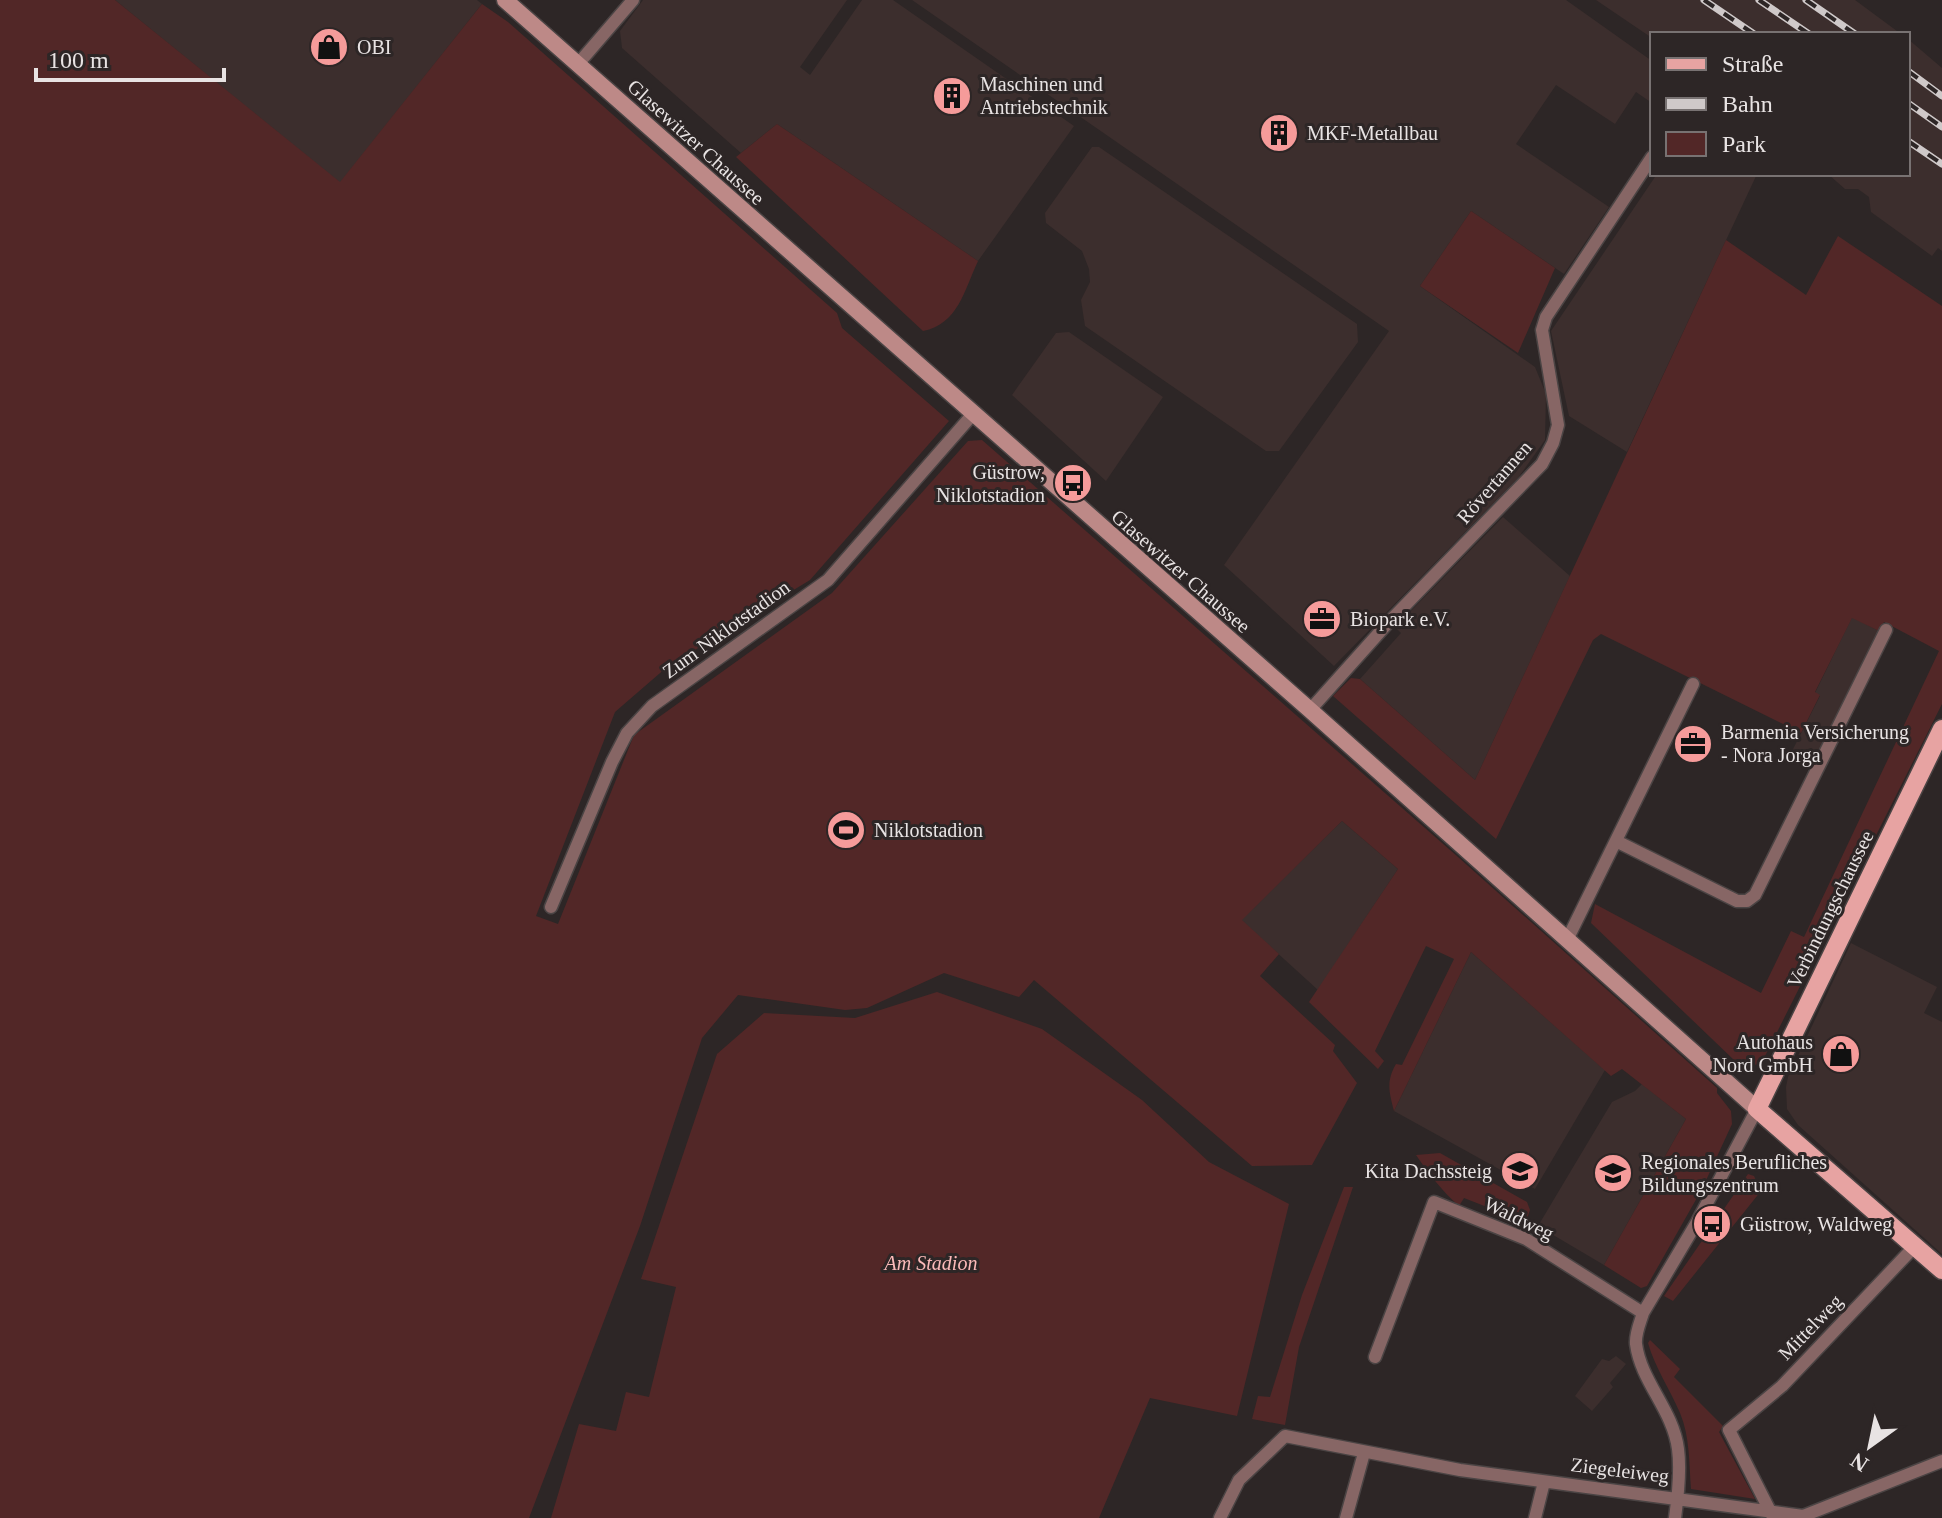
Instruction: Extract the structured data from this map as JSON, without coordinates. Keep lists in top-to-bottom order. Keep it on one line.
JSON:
{"streets":{"main road":["Glasewitzer Chaussee","Verbindungschaussee"],"street":["Rövertannen","Zum Niklotstadion","Waldweg","Mittelweg","Ziegeleiweg"]},"crossings":[["Glasewitzer Chaussee","Rövertannen"],["Glasewitzer Chaussee","Zum Niklotstadion"],["Glasewitzer Chaussee","Verbindungschaussee"],["Mittelweg","Ziegeleiweg"]],"parks":["Am Stadion"],"places":{"shop":["OBI","Autohaus Nord GmbH"],"building":["Maschinen und Antriebstechnik","MKF-Metallbau"],"bus stop":["Güstrow, Niklotstadion","Güstrow, Waldweg"],"office":["Biopark e.V.","Barmenia Versicherung - Nora Jorga"],"sports":["Niklotstadion"],"school or university":["Kita Dachssteig","Regionales Berufliches Bildungszentrum"]},"legend":["Straße","Bahn","Park"],"scale_bar":"100 m","north":"bottom left"}
